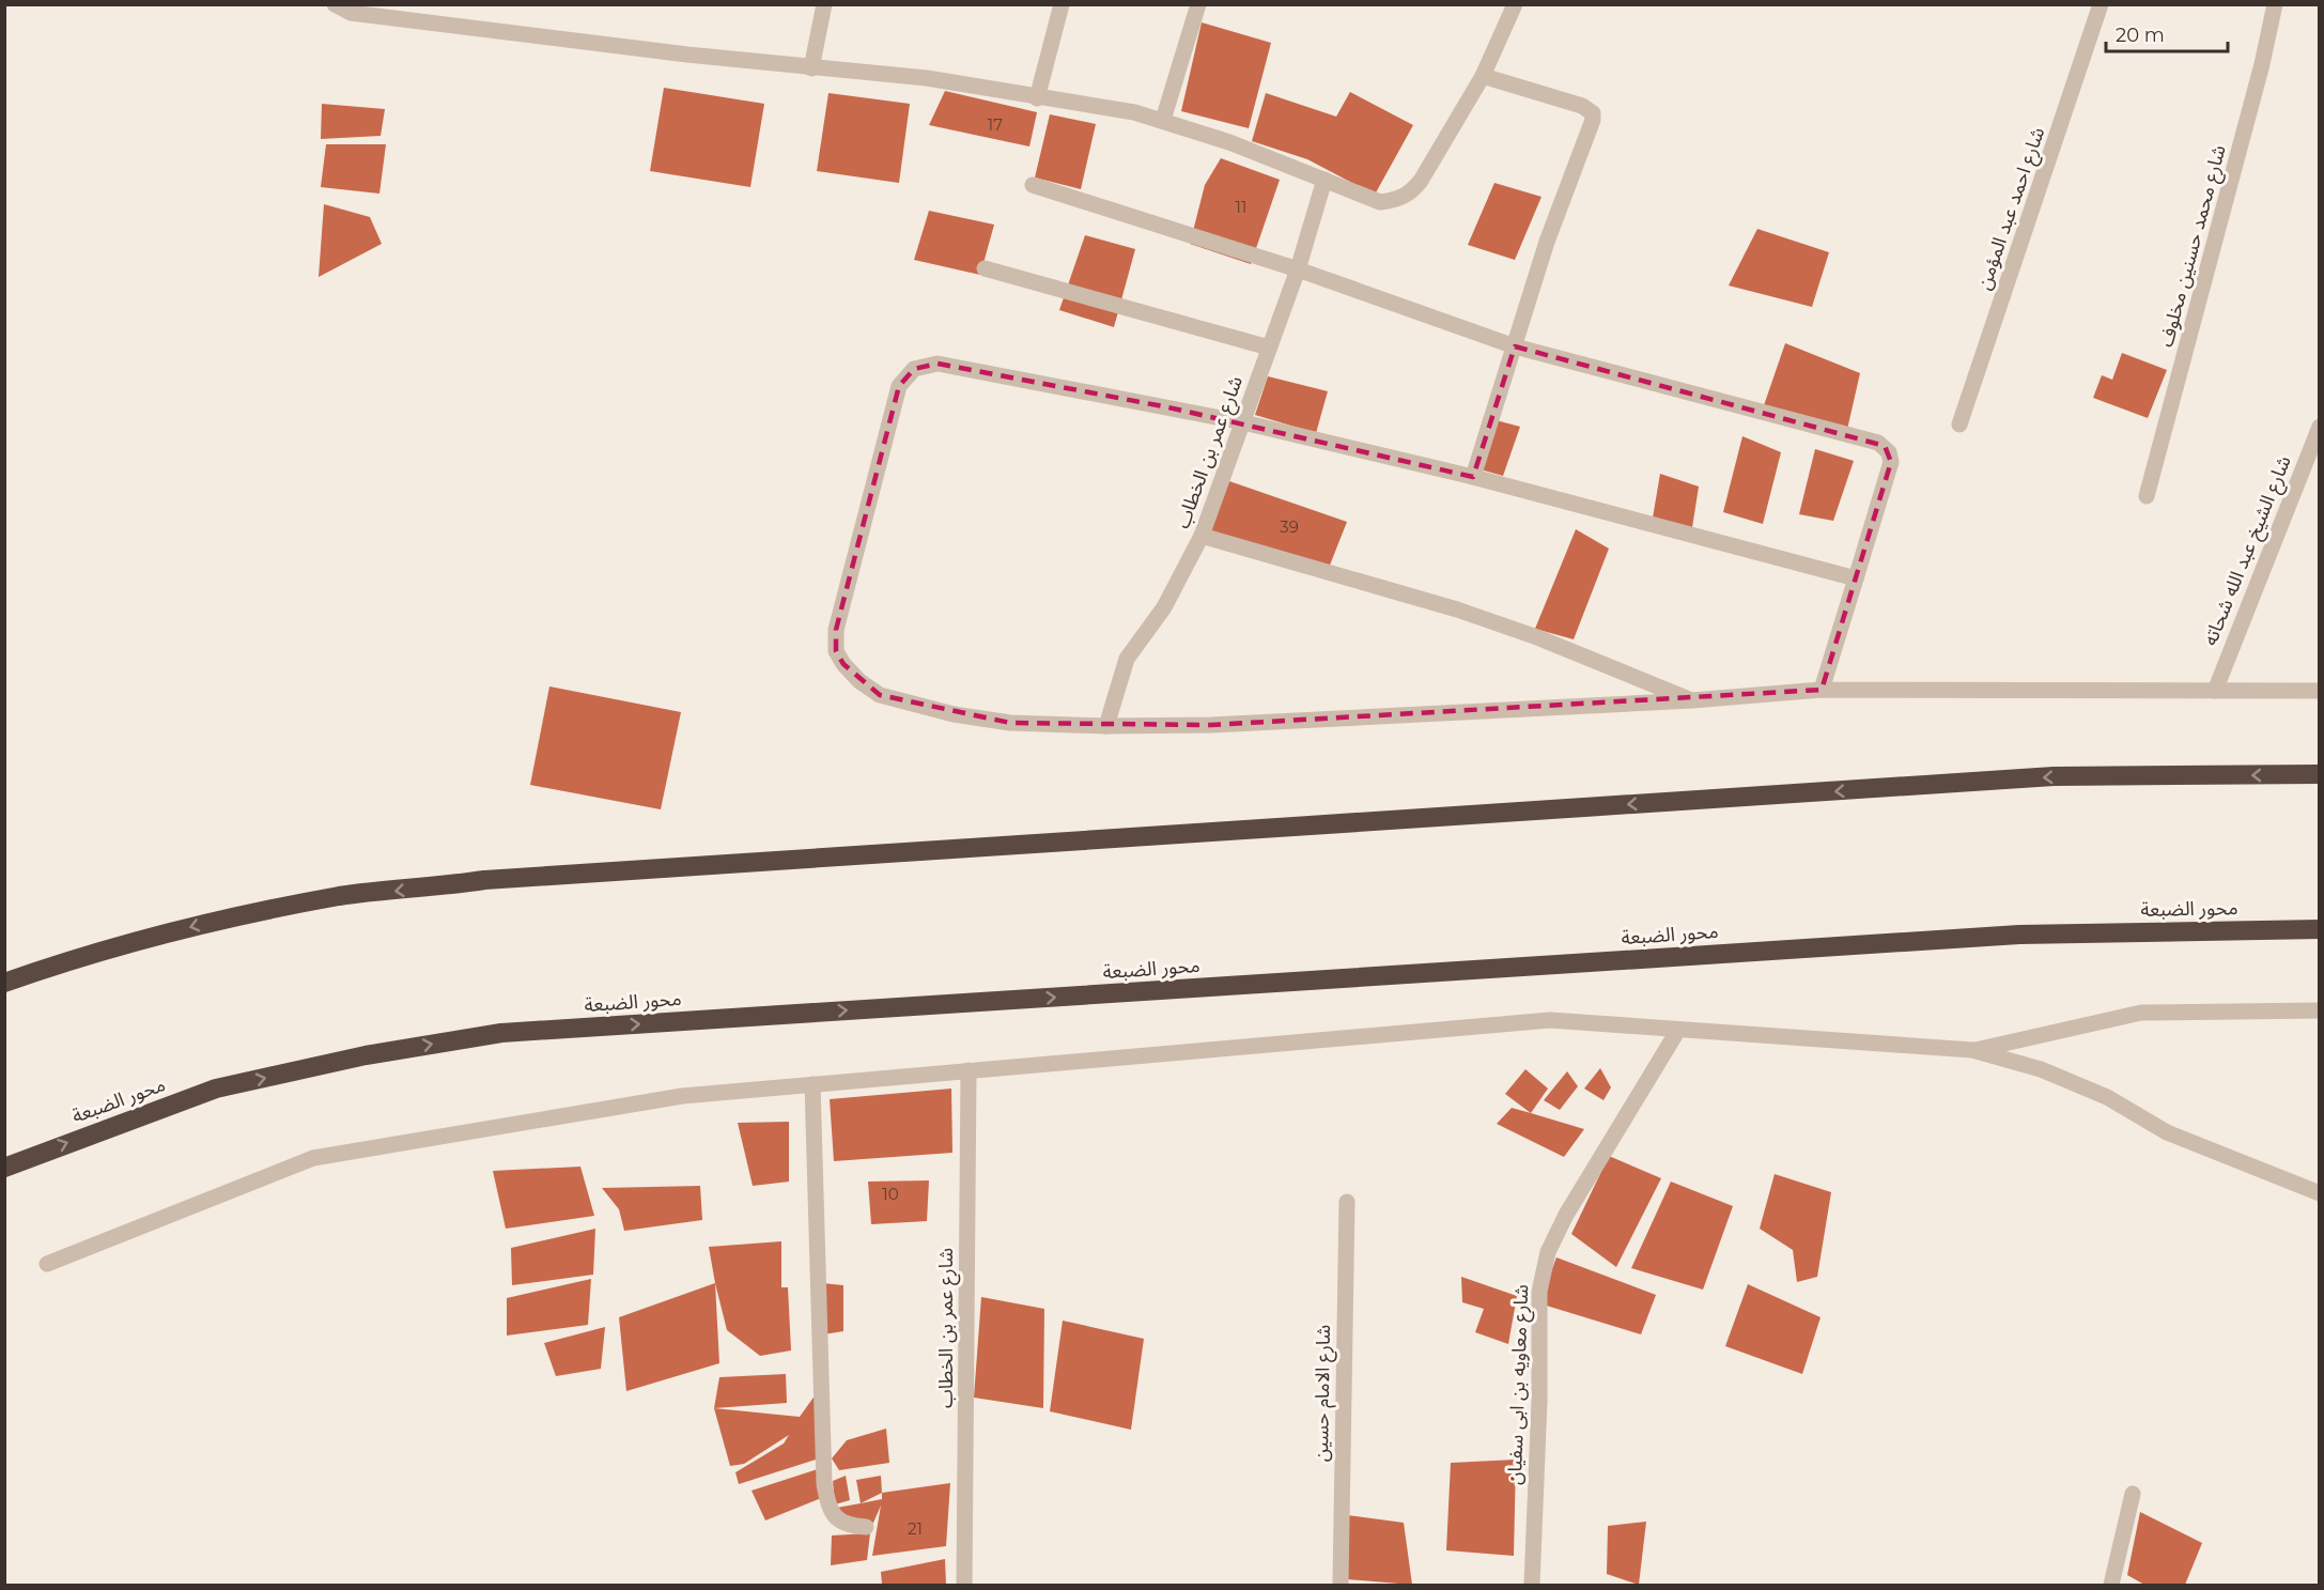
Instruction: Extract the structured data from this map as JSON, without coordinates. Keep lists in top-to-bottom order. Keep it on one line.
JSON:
{"streets":{"highway":["محور الضبعة"],"street":["شارع احمد عبد المؤمن","شارع محمد حسنين مخلوف","شارع عمر بن الخطاب","شارع الشيخ عبد الله شحاته","شارع معاويه بن ابى سفيان","شارع الامام حسين"]},"house_numbers":["17","11","39","10","21"],"scale_bar":"20 m"}
